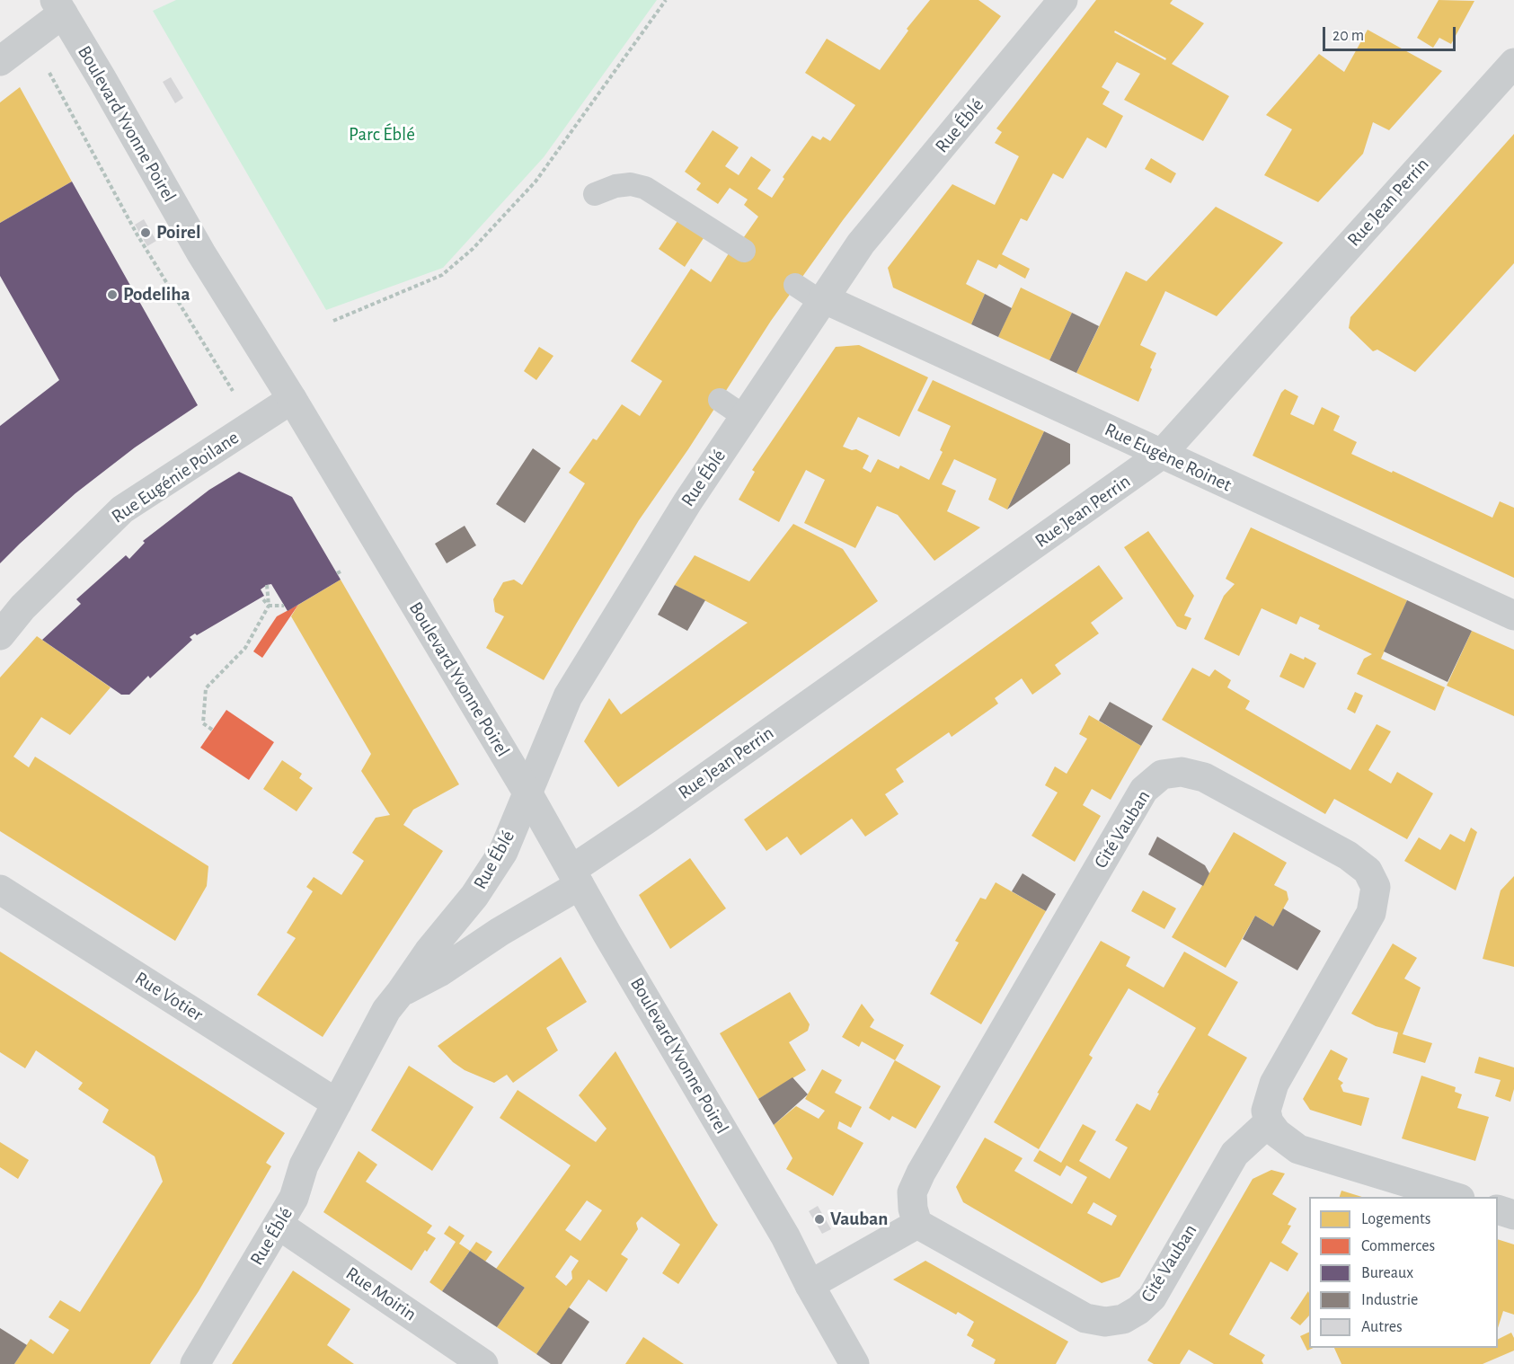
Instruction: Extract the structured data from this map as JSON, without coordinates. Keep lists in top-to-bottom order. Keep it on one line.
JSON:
{"streets":{"street":["Boulevard Yvonne Poirel","Rue Éblé","Rue Jean Perrin","Rue Eugène Roinet","Rue Eugénie Poilane","Cité Vauban","Rue Votier","Rue Moirin"]},"crossings":[["Boulevard Yvonne Poirel","Rue Éblé"],["Boulevard Yvonne Poirel","Rue Jean Perrin"],["Boulevard Yvonne Poirel","Rue Eugénie Poilane"],["Rue Éblé","Rue Jean Perrin"],["Rue Éblé","Rue Eugène Roinet"],["Rue Éblé","Rue Votier"],["Rue Éblé","Rue Moirin"],["Rue Jean Perrin","Rue Eugène Roinet"]],"parks":["Parc Éblé"],"places":["Poirel","Podeliha","Vauban"],"legend":["Logements","Commerces","Bureaux","Industrie","Autres"],"scale_bar":"20 m"}
